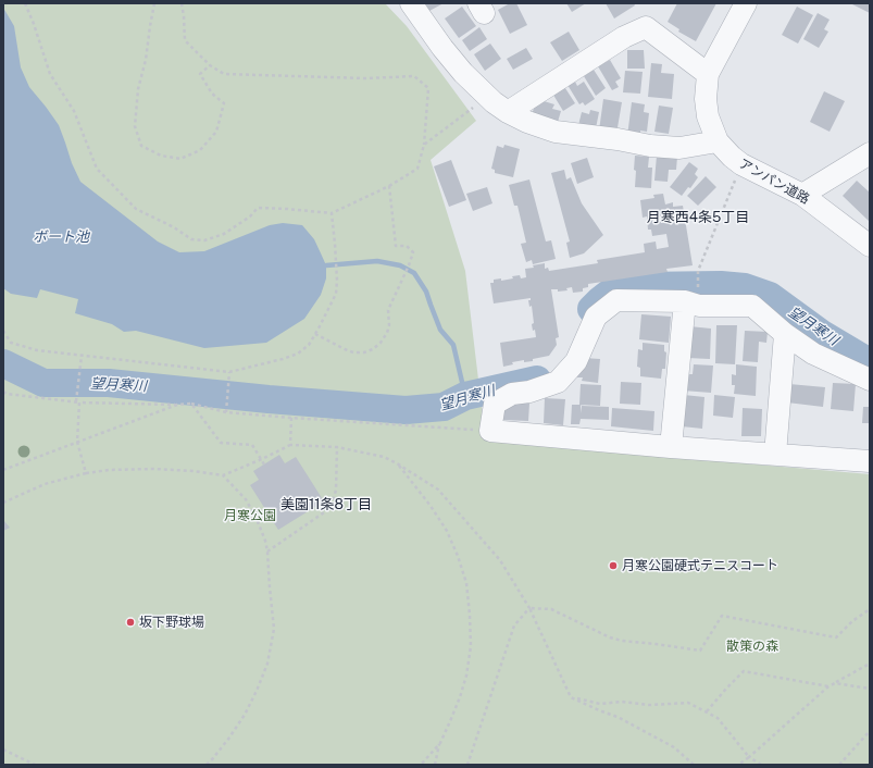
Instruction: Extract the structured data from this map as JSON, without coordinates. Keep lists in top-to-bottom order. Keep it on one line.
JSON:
{"streets":{"street":["アンパン道路"]},"districts":["月寒西4条5丁目","美園11条8丁目"],"water":["ボート池","望月寒川"],"parks":["月寒公園","散策の森"],"places":["月寒公園硬式テニスコート","坂下野球場"]}
